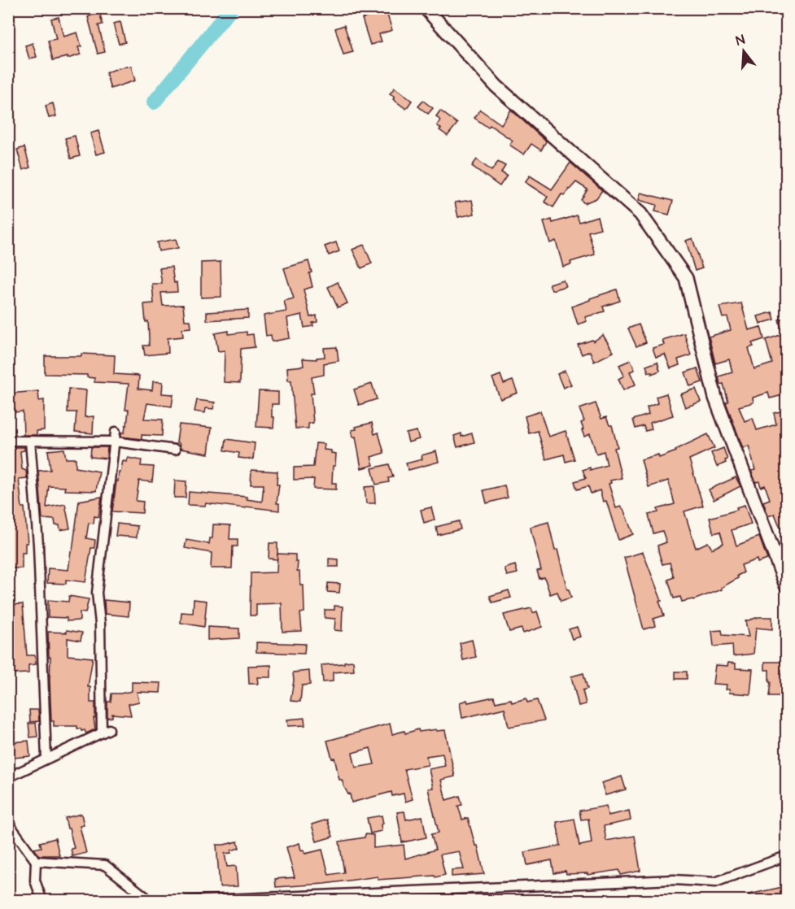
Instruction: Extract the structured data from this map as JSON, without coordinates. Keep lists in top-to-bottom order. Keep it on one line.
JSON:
{"north":"top"}
